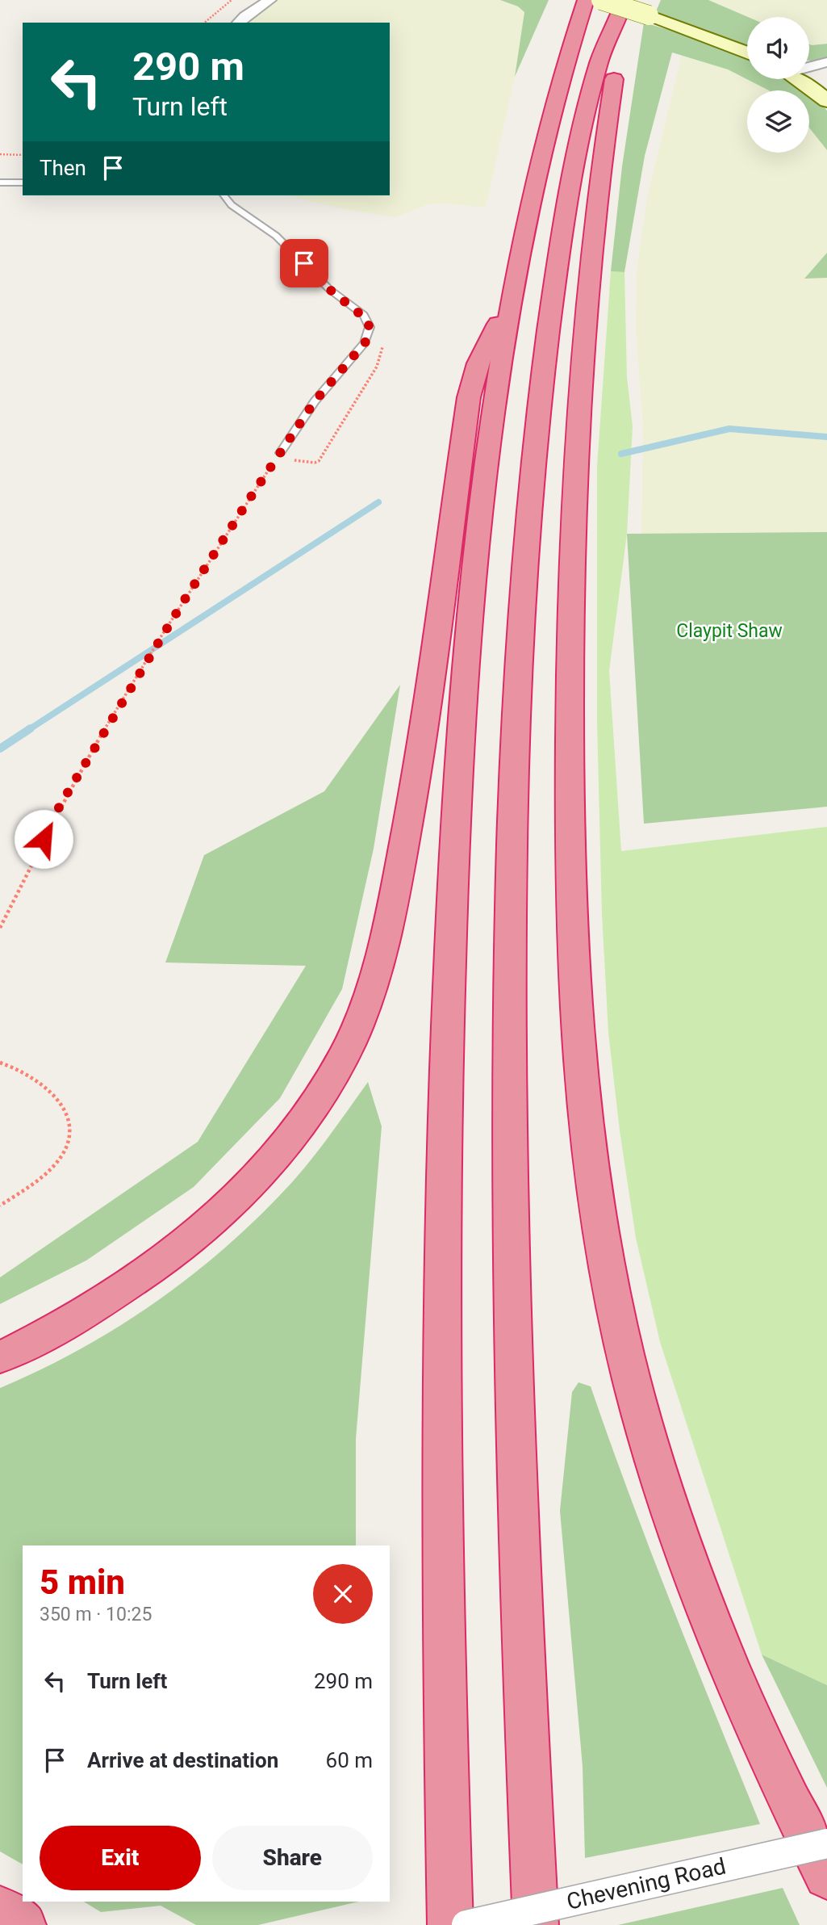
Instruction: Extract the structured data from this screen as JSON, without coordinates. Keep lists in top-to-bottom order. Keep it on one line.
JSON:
{"streets":{"street":["Chevening Road"]},"parks":["Claypit Shaw"],"page":{"turn":["290 m","Turn left"],"then":"Then","heading":["5 min","350 m · 10:25"],"list":[{"name":"Turn left","value":"290 m"},{"name":"Arrive at destination","value":"60 m"}],"buttons":["Exit","Share"]}}
